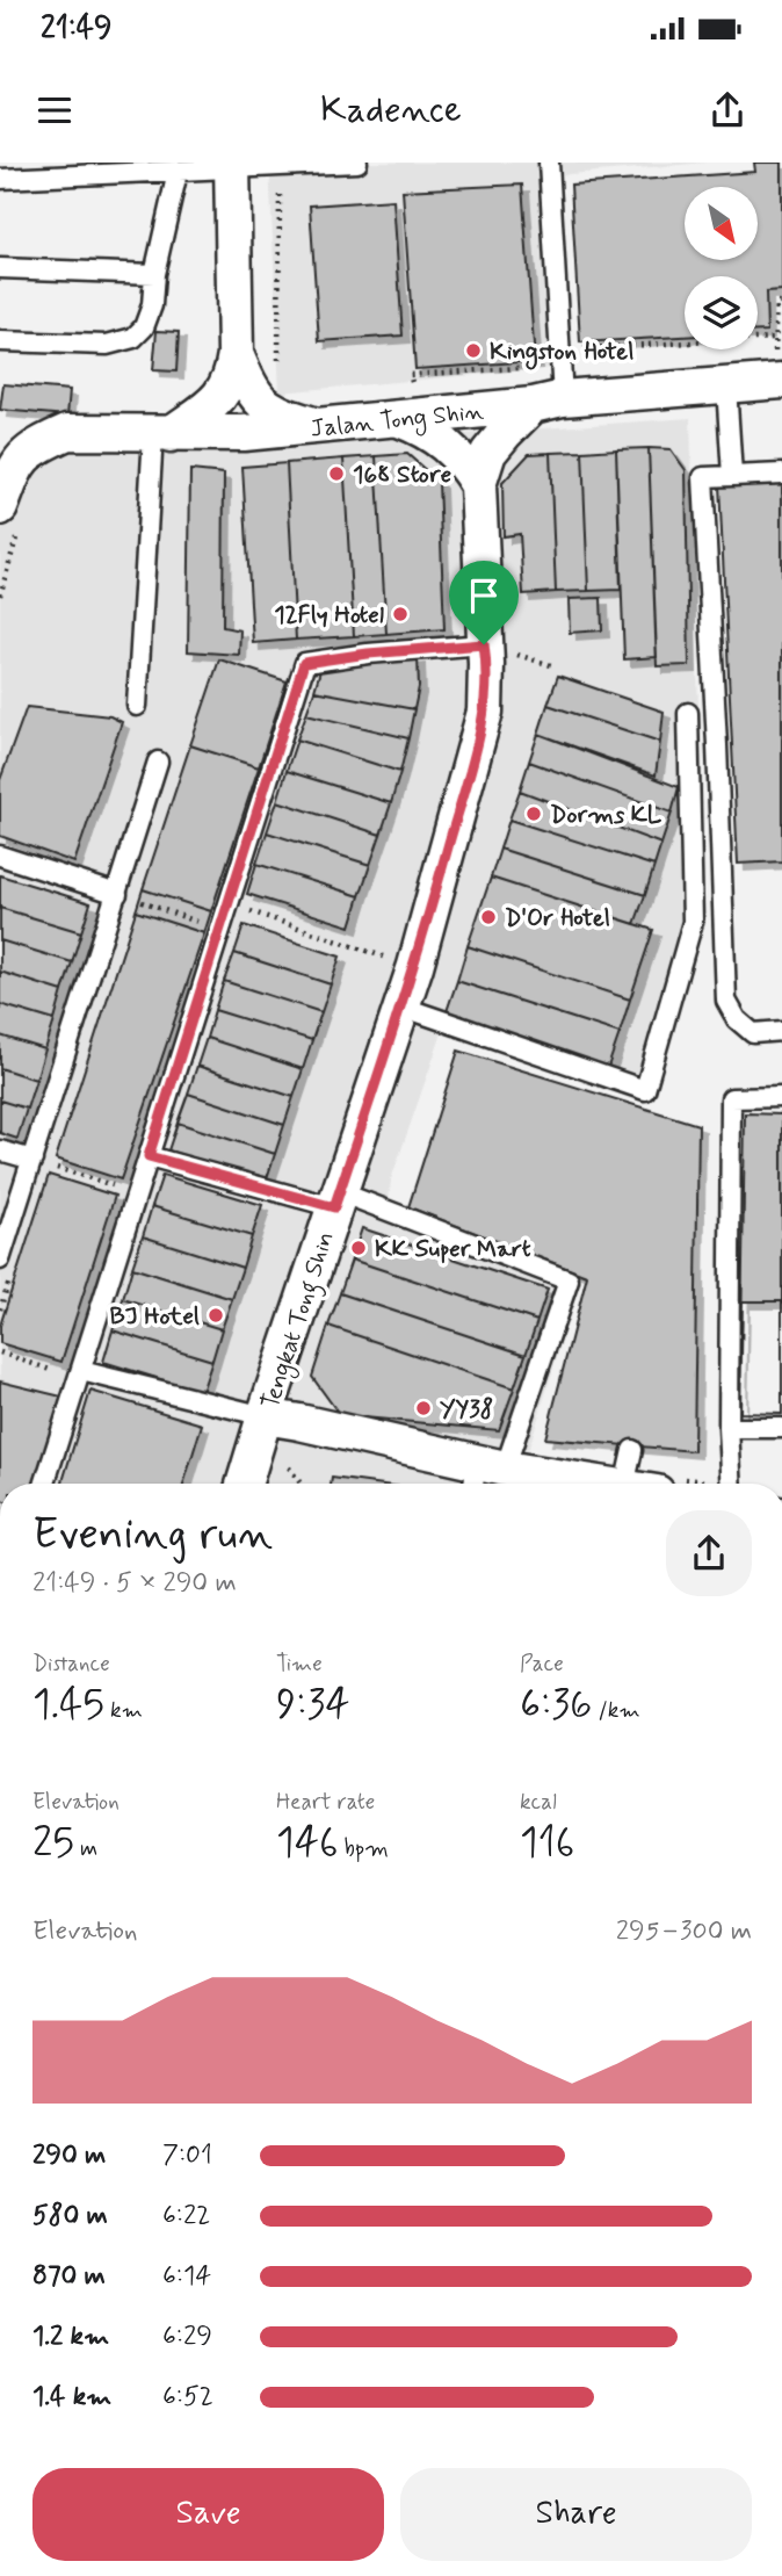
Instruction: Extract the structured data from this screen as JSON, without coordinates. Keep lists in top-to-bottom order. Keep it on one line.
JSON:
{"streets":{"street":["Jalan Tong Shin","Tengkat Tong Shin"]},"crossings":[["Jalan Tong Shin","Tengkat Tong Shin"]],"places":["Kingston Hotel","168 Store","12Fly Hotel","Dorms KL","D'Or Hotel","KK Super Mart","BJ Hotel","YY38"],"north":"bottom right","page":{"status":"21:49","header":"Kadence","heading":["Evening run","21:49 · 5 × 290 m"],"stats":[["Distance","1.45 km"],["Time","9:34"],["Pace","6:36 /km"],["Elevation","25 m"],["Heart rate","146 bpm"],["kcal","116"]],"chart":["Elevation","295–300 m"],"list":[{"name":"290 m","note":"7:01"},{"name":"580 m","note":"6:22"},{"name":"870 m","note":"6:14"},{"name":"1.2 km","note":"6:29"},{"name":"1.4 km","note":"6:52"}],"buttons":["Save","Share"]}}
